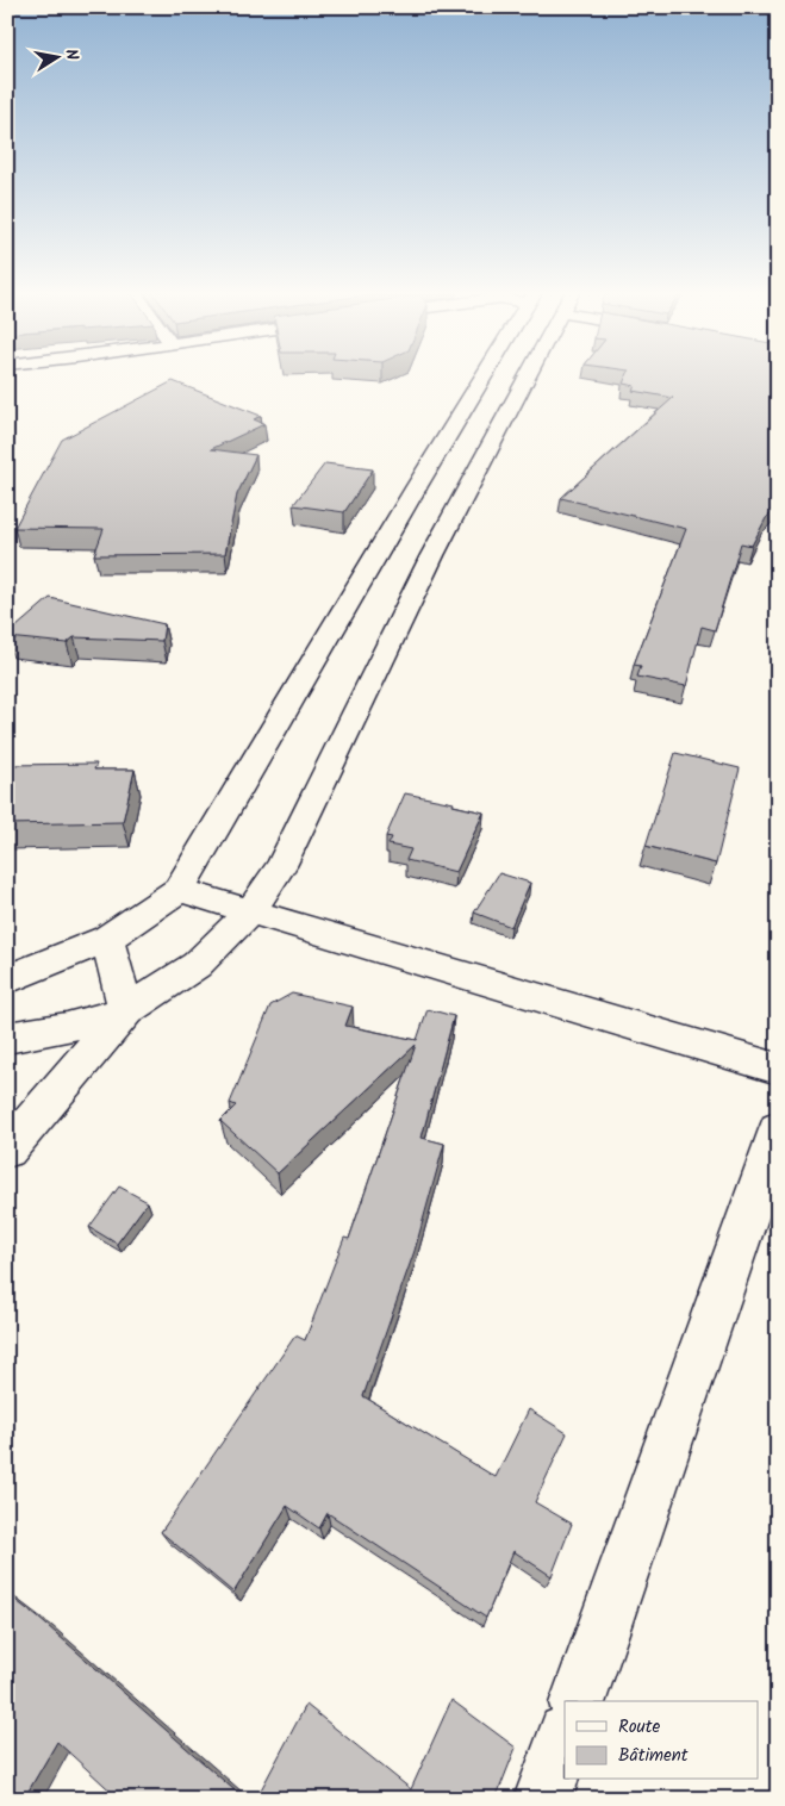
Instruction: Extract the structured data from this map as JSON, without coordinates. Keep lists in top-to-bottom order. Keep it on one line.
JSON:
{"legend":["Route","Bâtiment"],"north":"right"}
